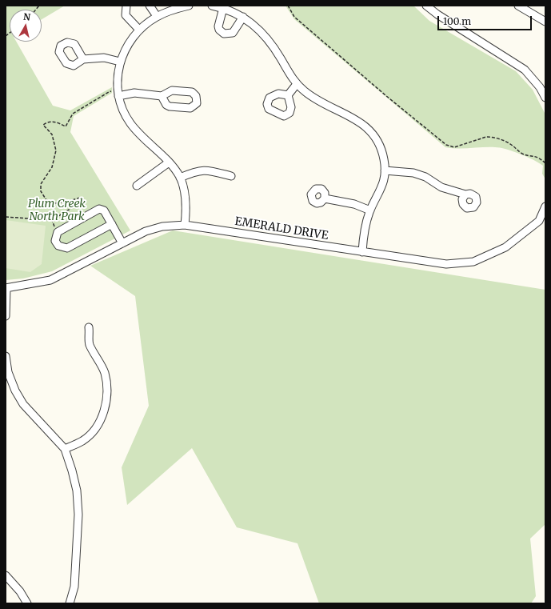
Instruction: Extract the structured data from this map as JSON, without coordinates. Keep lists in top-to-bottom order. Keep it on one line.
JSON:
{"streets":{"street":["EMERALD DRIVE"]},"parks":["Plum Creek North Park"],"scale_bar":"100 m","north":"top"}
